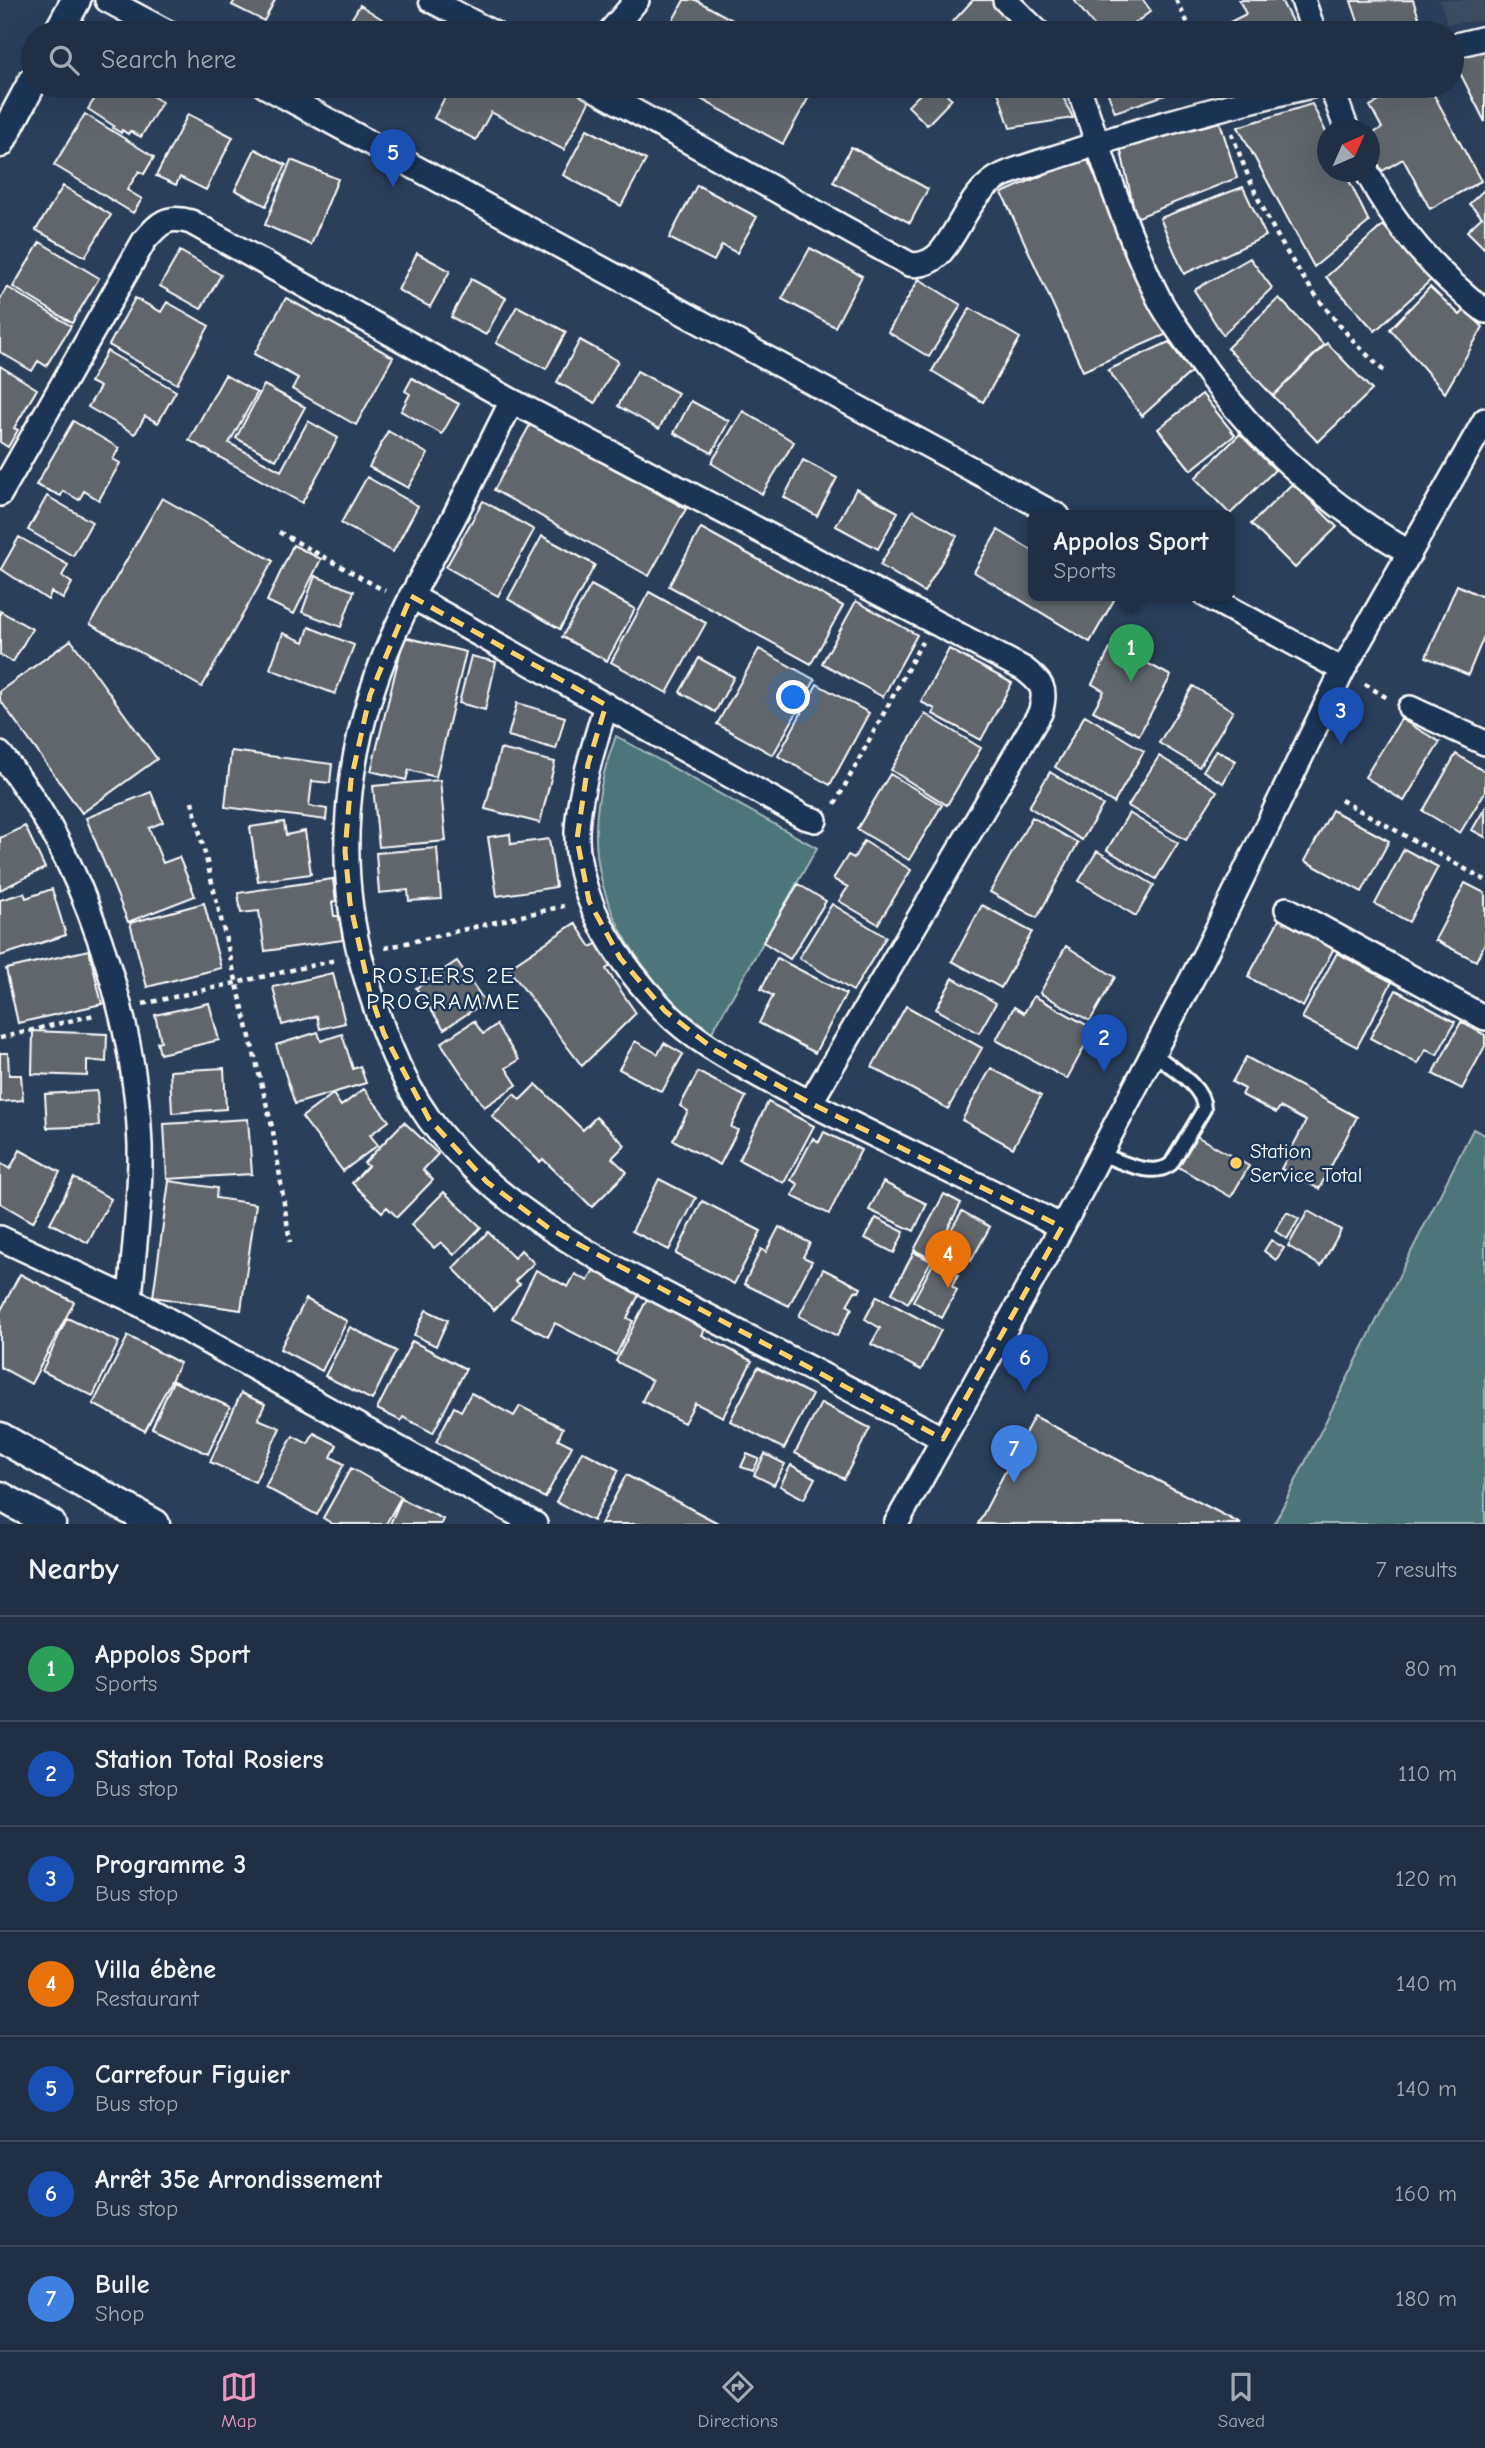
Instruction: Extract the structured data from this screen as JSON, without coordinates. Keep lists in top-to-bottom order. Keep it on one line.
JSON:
{"districts":["ROSIERS 2E PROGRAMME"],"places":["Station Service Total"],"north":"top right","page":{"search":"Search here","pins":["5","1","3","2","4","6","7"],"popup":["Appolos Sport","Sports"],"heading":["Nearby","7 results"],"list":[{"mark":"1","name":"Appolos Sport","note":"Sports","value":"80 m"},{"mark":"2","name":"Station Total Rosiers","note":"Bus stop","value":"110 m"},{"mark":"3","name":"Programme 3","note":"Bus stop","value":"120 m"},{"mark":"4","name":"Villa ébène","note":"Restaurant","value":"140 m"},{"mark":"5","name":"Carrefour Figuier","note":"Bus stop","value":"140 m"},{"mark":"6","name":"Arrêt 35e Arrondissement","note":"Bus stop","value":"160 m"},{"mark":"7","name":"Bulle","note":"Shop","value":"180 m"}],"nav":["Map","Directions","Saved"]}}
